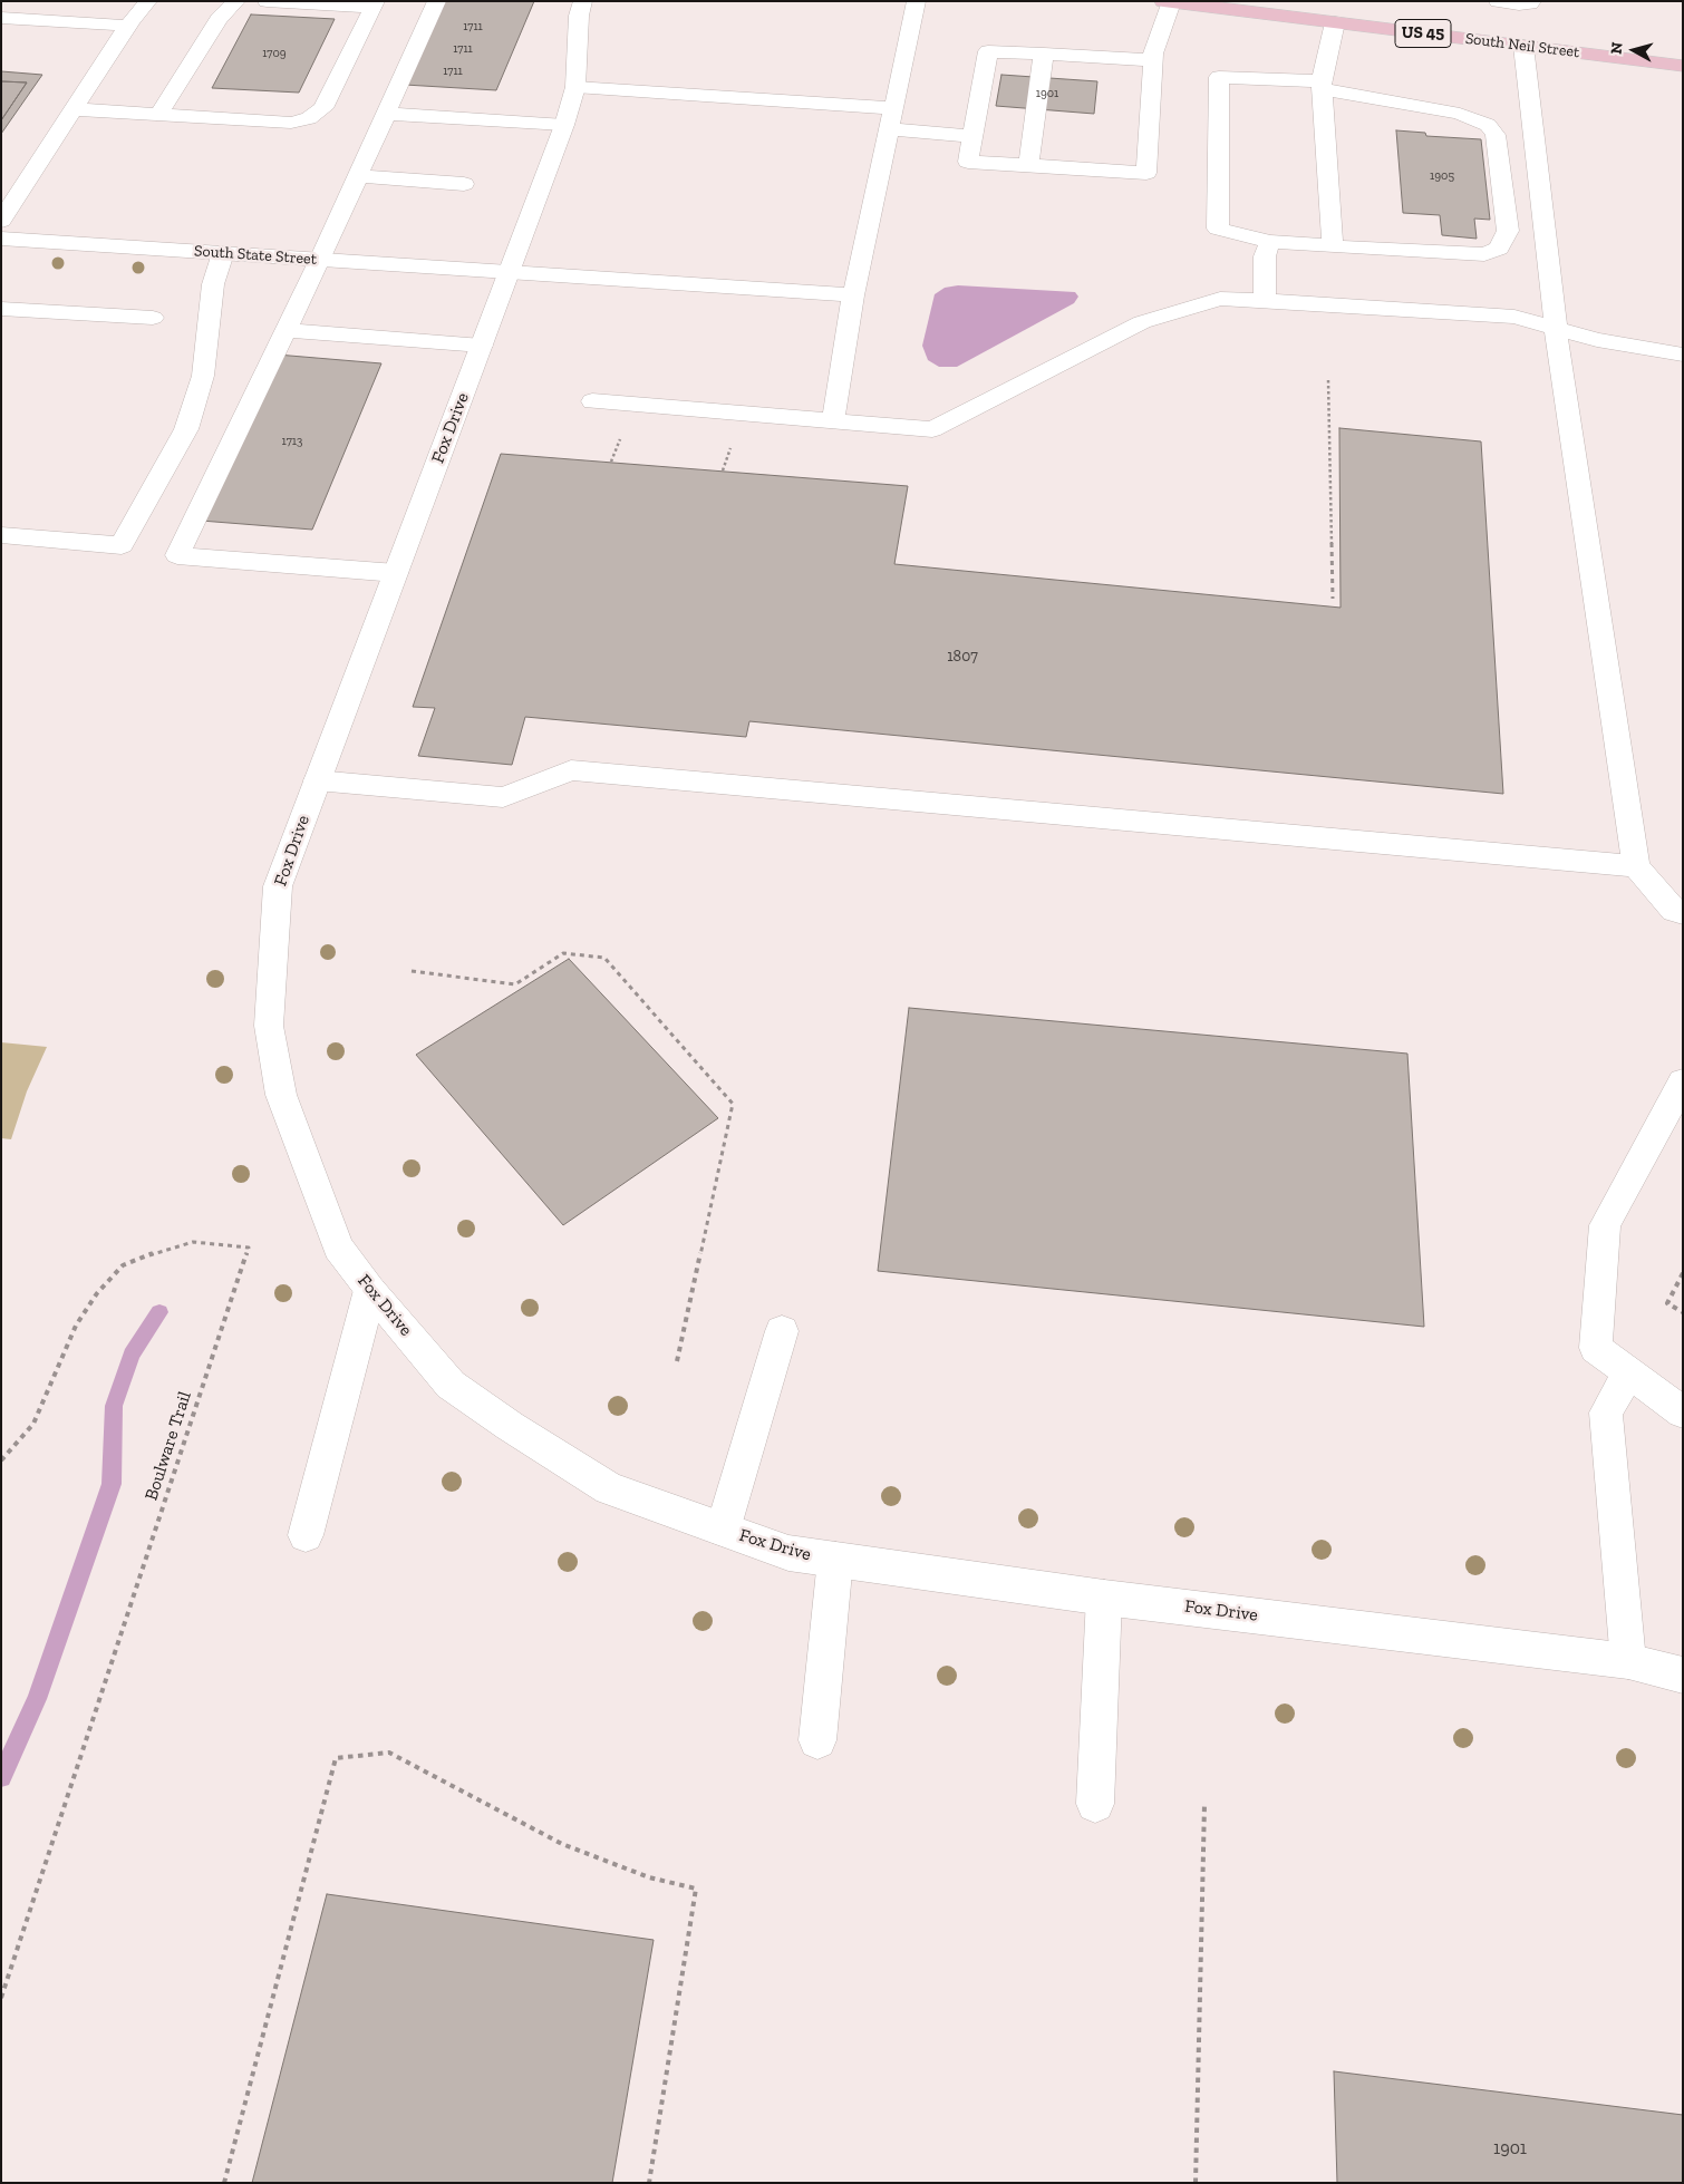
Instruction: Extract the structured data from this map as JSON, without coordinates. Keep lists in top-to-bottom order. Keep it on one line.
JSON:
{"streets":{"main road":["US 45","South Neil Street"],"street":["South State Street","Fox Drive"],"path":["Boulware Trail"]},"crossings":[["South State Street","Fox Drive"]],"house_numbers":["1711","1711","1709","1711","1901","1905","1713","1807","1901"],"north":"left"}
